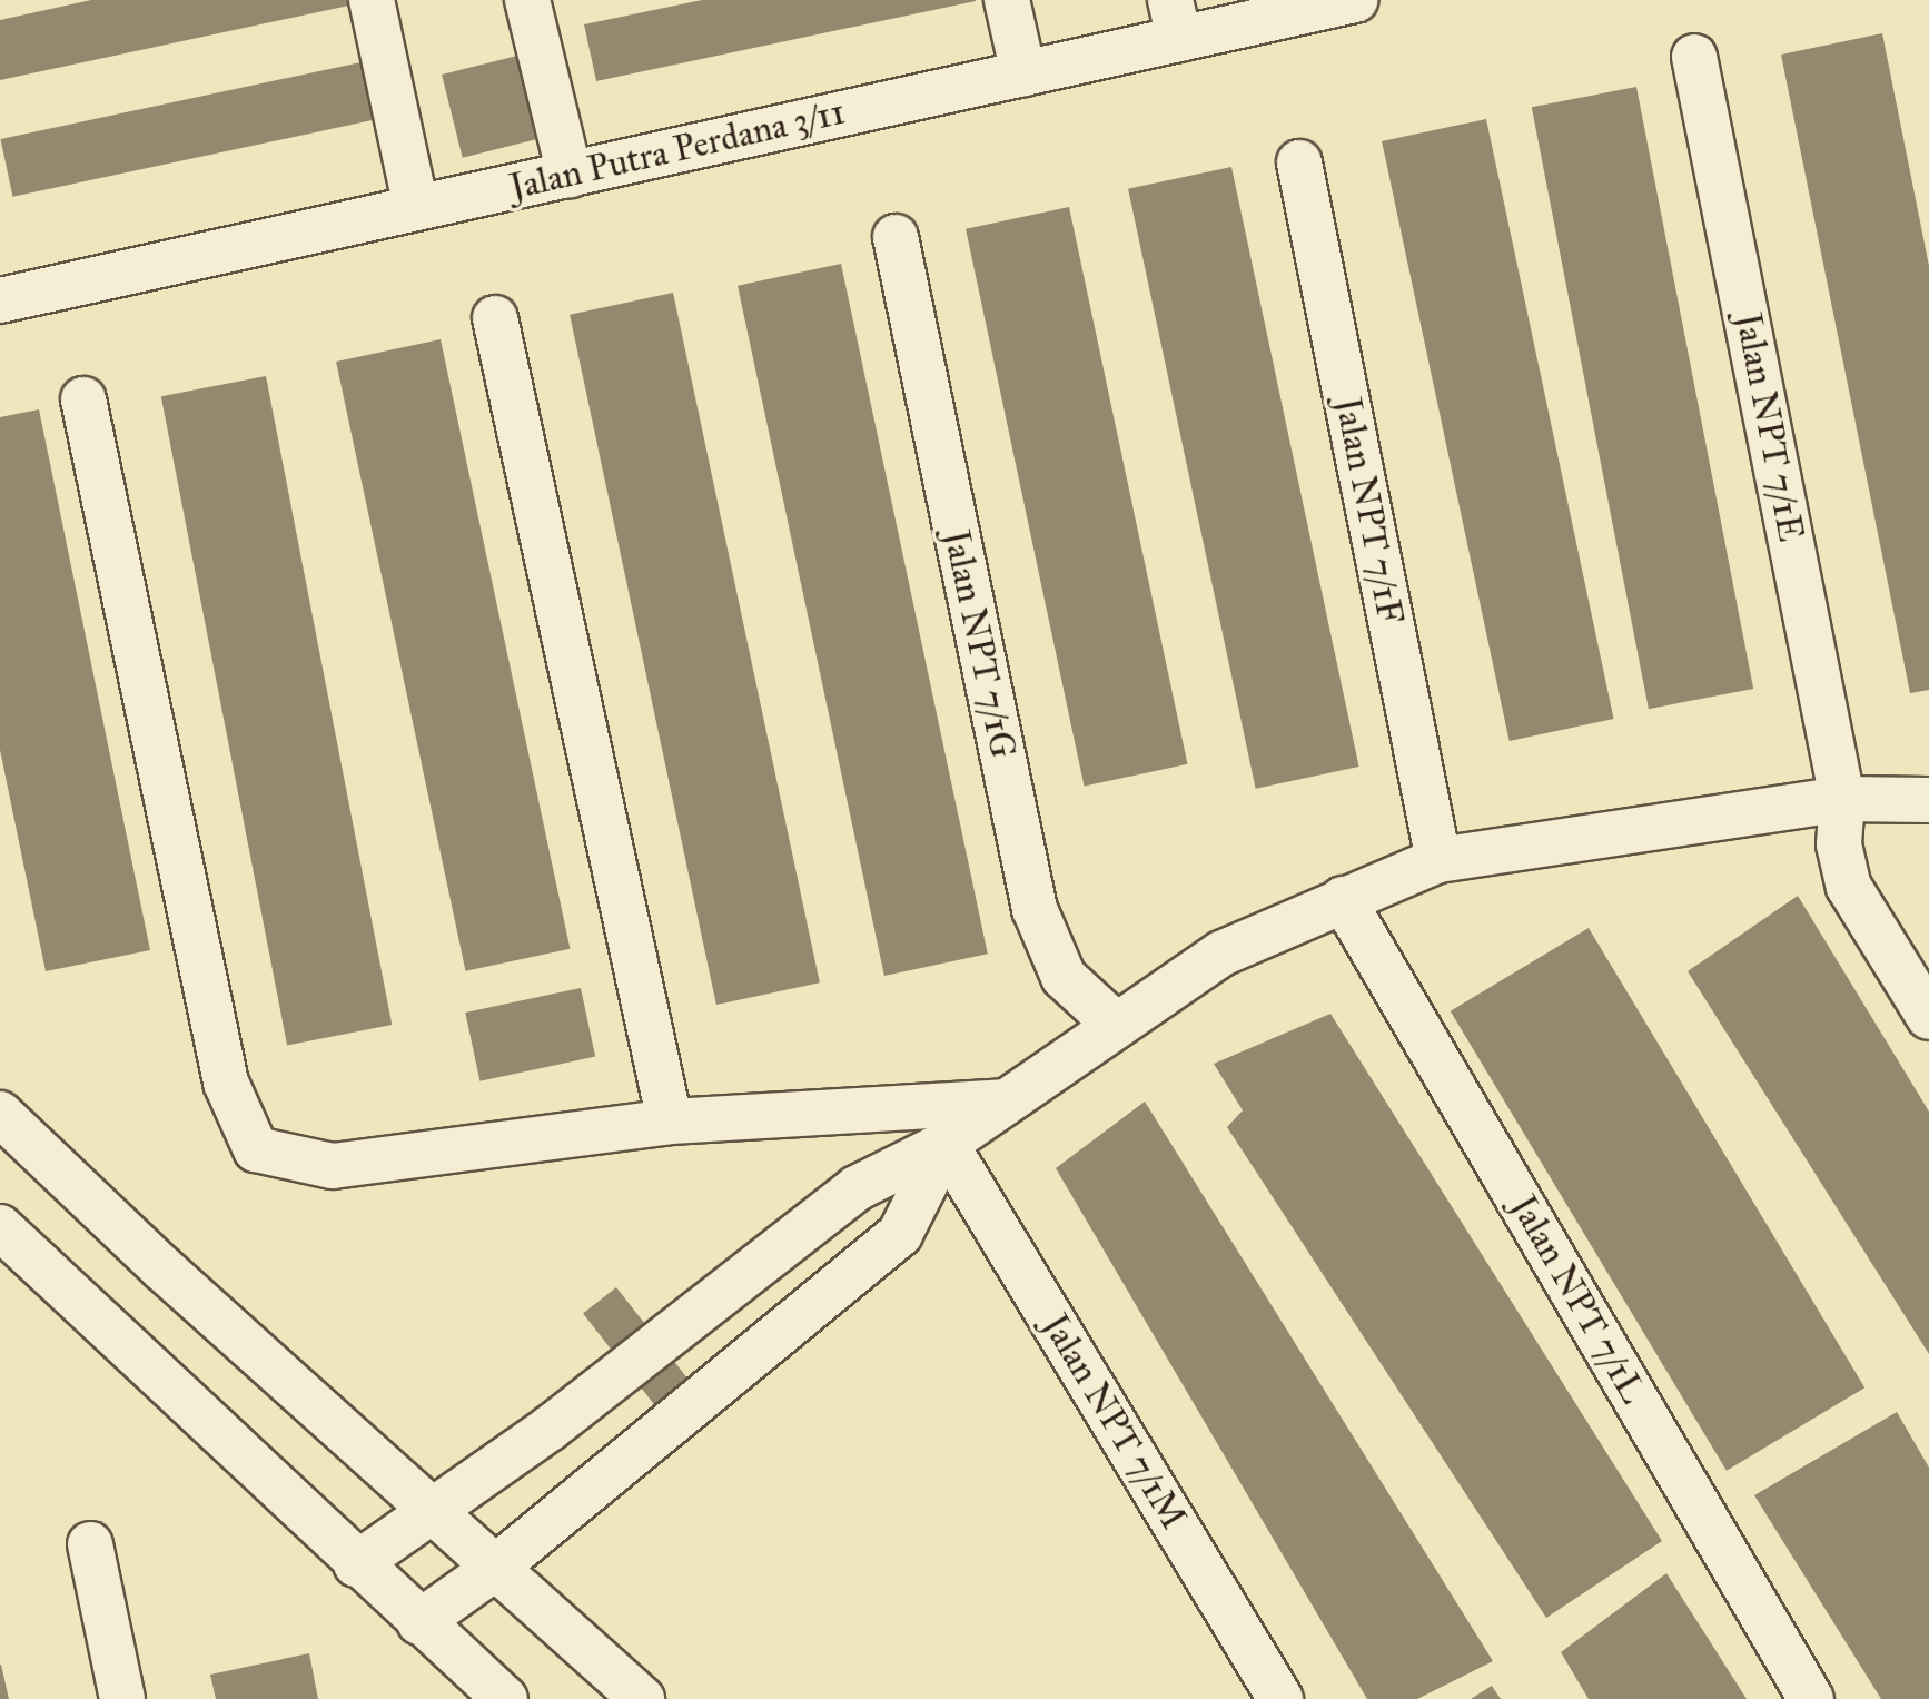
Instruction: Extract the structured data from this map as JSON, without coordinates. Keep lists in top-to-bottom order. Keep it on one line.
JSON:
{"streets":{"street":["Jalan Putra Perdana 3/11","Jalan NPT 7/1E","Jalan NPT 7/1F","Jalan NPT 7/1G","Jalan NPT 7/1L","Jalan NPT 7/1M"]}}
